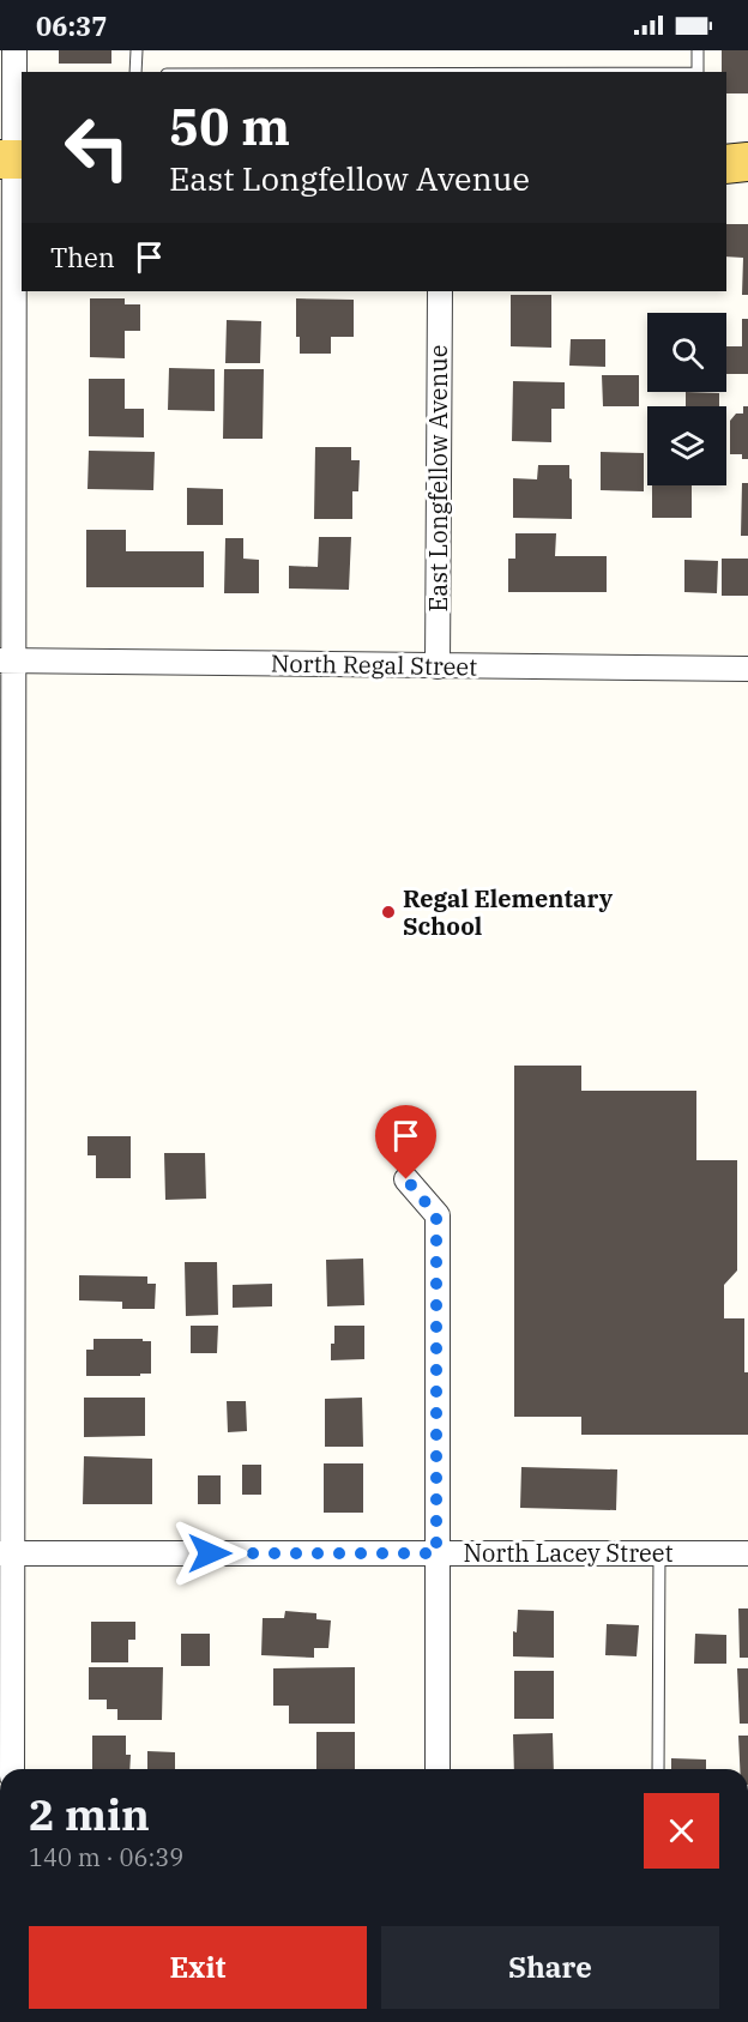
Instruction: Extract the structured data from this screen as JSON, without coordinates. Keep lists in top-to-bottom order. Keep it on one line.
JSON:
{"streets":{"street":["East Longfellow Avenue","North Regal Street","North Lacey Street"]},"crossings":[["East Longfellow Avenue","North Regal Street"]],"places":["Regal Elementary School"],"page":{"status":"06:37","turn":["50 m","East Longfellow Avenue"],"then":"Then","heading":["2 min","140 m · 06:39"],"buttons":["Exit","Share"]}}
